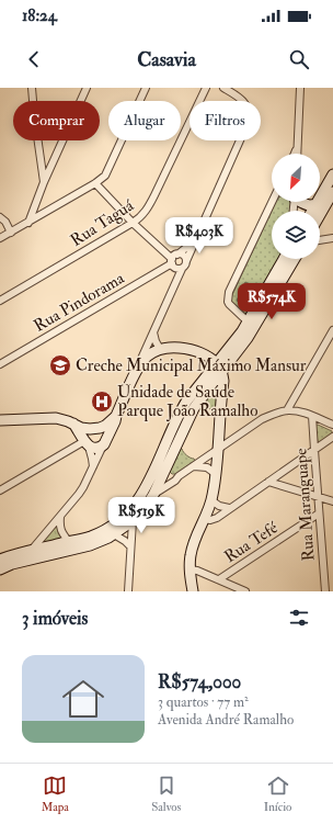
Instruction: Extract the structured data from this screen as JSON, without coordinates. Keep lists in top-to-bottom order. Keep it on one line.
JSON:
{"streets":{"street":["Rua Taguá","Rua Pindorama","Rua Maranguape","Rua Tefé"]},"crossings":[["Rua Maranguape","Rua Tefé"]],"places":{"school or university":["Creche Municipal Máximo Mansur"],"hospital":["Unidade de Saúde Parque João Ramalho"]},"north":"bottom left","page":{"status":"18:24","header":"Casavia","chip":["Comprar","Alugar","Filtros"],"price":["R$403K","R$574K","R$519K"],"heading":"3 imóveis","list":[{"name":"R$574,000","note":"3 quartos · 77 m² · Avenida André Ramalho"}],"tabs":["Mapa","Salvos","Início"]}}
